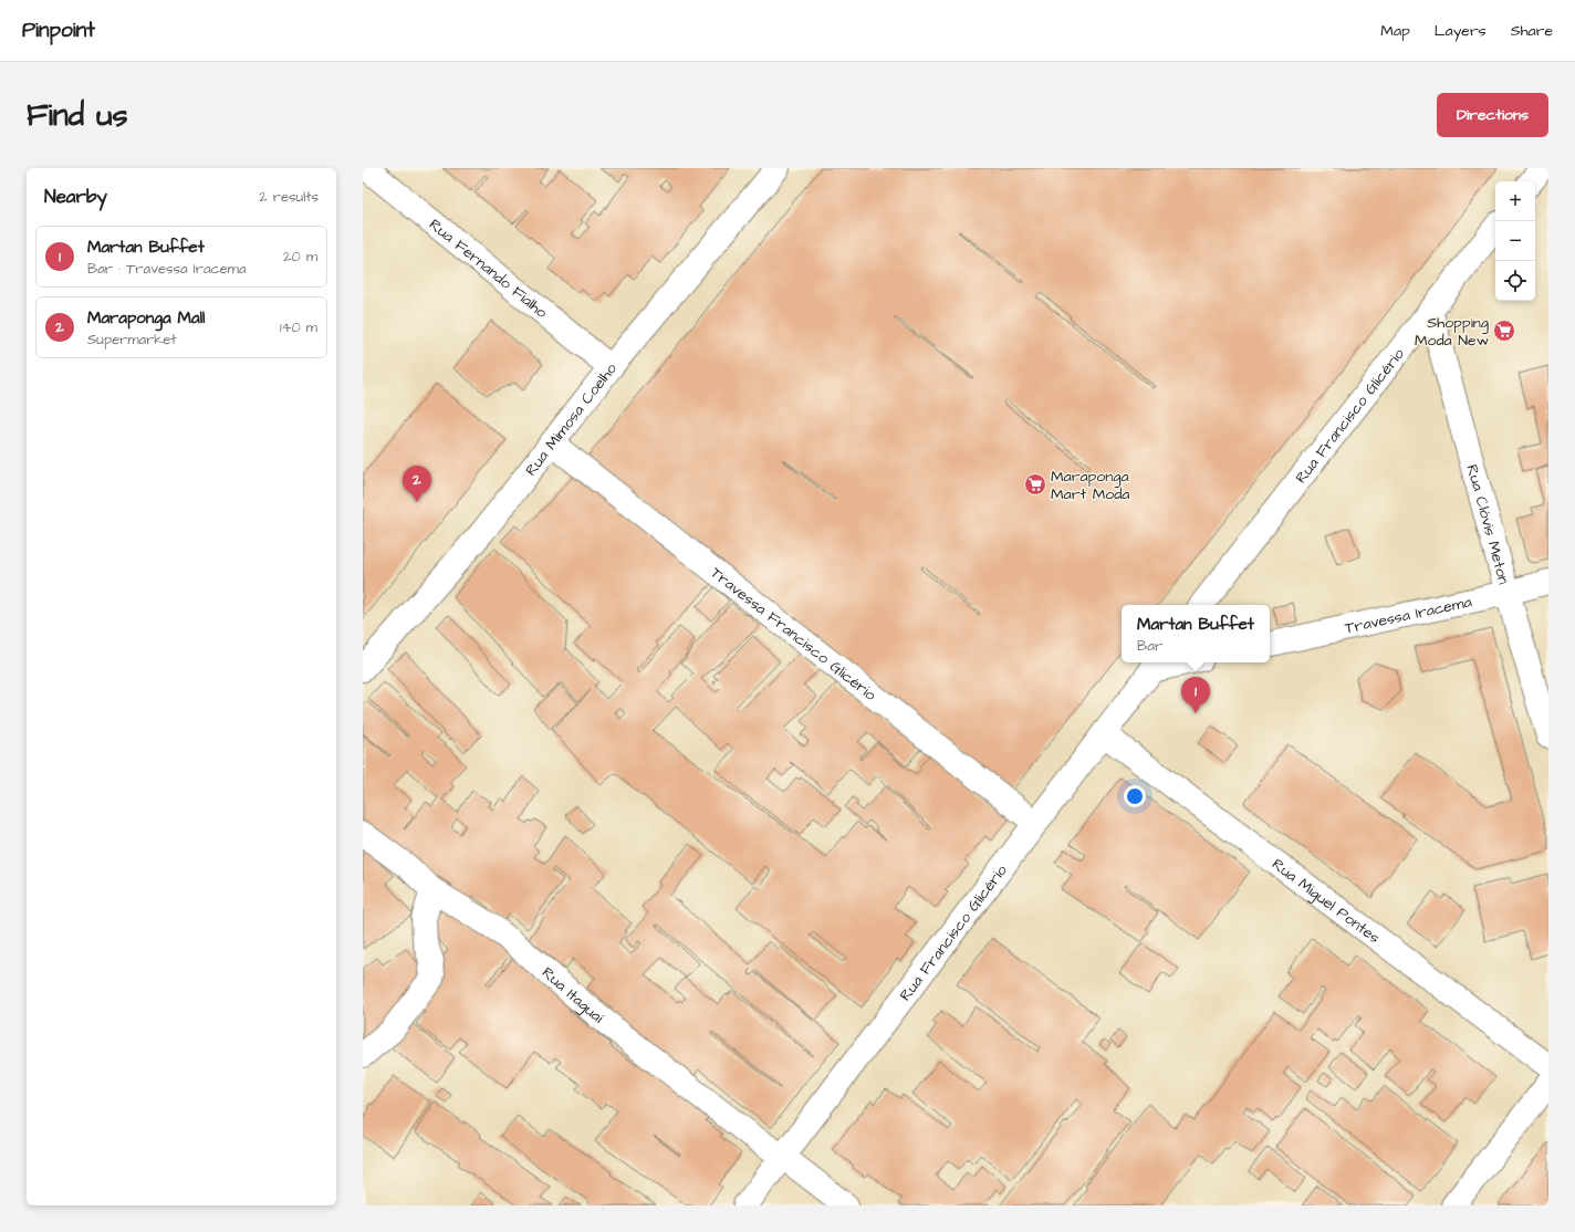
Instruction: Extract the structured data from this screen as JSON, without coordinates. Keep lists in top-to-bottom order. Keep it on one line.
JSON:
{"streets":{"street":["Rua Fernando Fialho","Rua Francisco Glicério","Rua Mimosa Coelho","Rua Clóvis Meton","Travessa Iracema","Travessa Francisco Glicério","Rua Miguel Pontes","Rua Itaguaí"]},"crossings":[["Rua Fernando Fialho","Rua Mimosa Coelho"],["Rua Francisco Glicério","Rua Clóvis Meton"],["Rua Francisco Glicério","Travessa Francisco Glicério"],["Rua Francisco Glicério","Rua Miguel Pontes"],["Rua Francisco Glicério","Rua Itaguaí"],["Rua Mimosa Coelho","Travessa Francisco Glicério"],["Rua Clóvis Meton","Travessa Iracema"]],"places":{"supermarket":["Shopping Moda New","Maraponga Mart Moda"]},"page":{"header":"Pinpoint","nav":["Map","Layers","Share"],"buttons":"Directions","title":"Find us","heading":["Nearby","2 results"],"map_buttons":["+","−"],"list":[{"mark":"1","name":"Martan Buffet","note":"Bar · Travessa Iracema","value":"20 m"},{"mark":"2","name":"Maraponga Mall","note":"Supermarket","value":"140 m"}],"pins":["2","1"],"popup":["Martan Buffet","Bar"]}}
